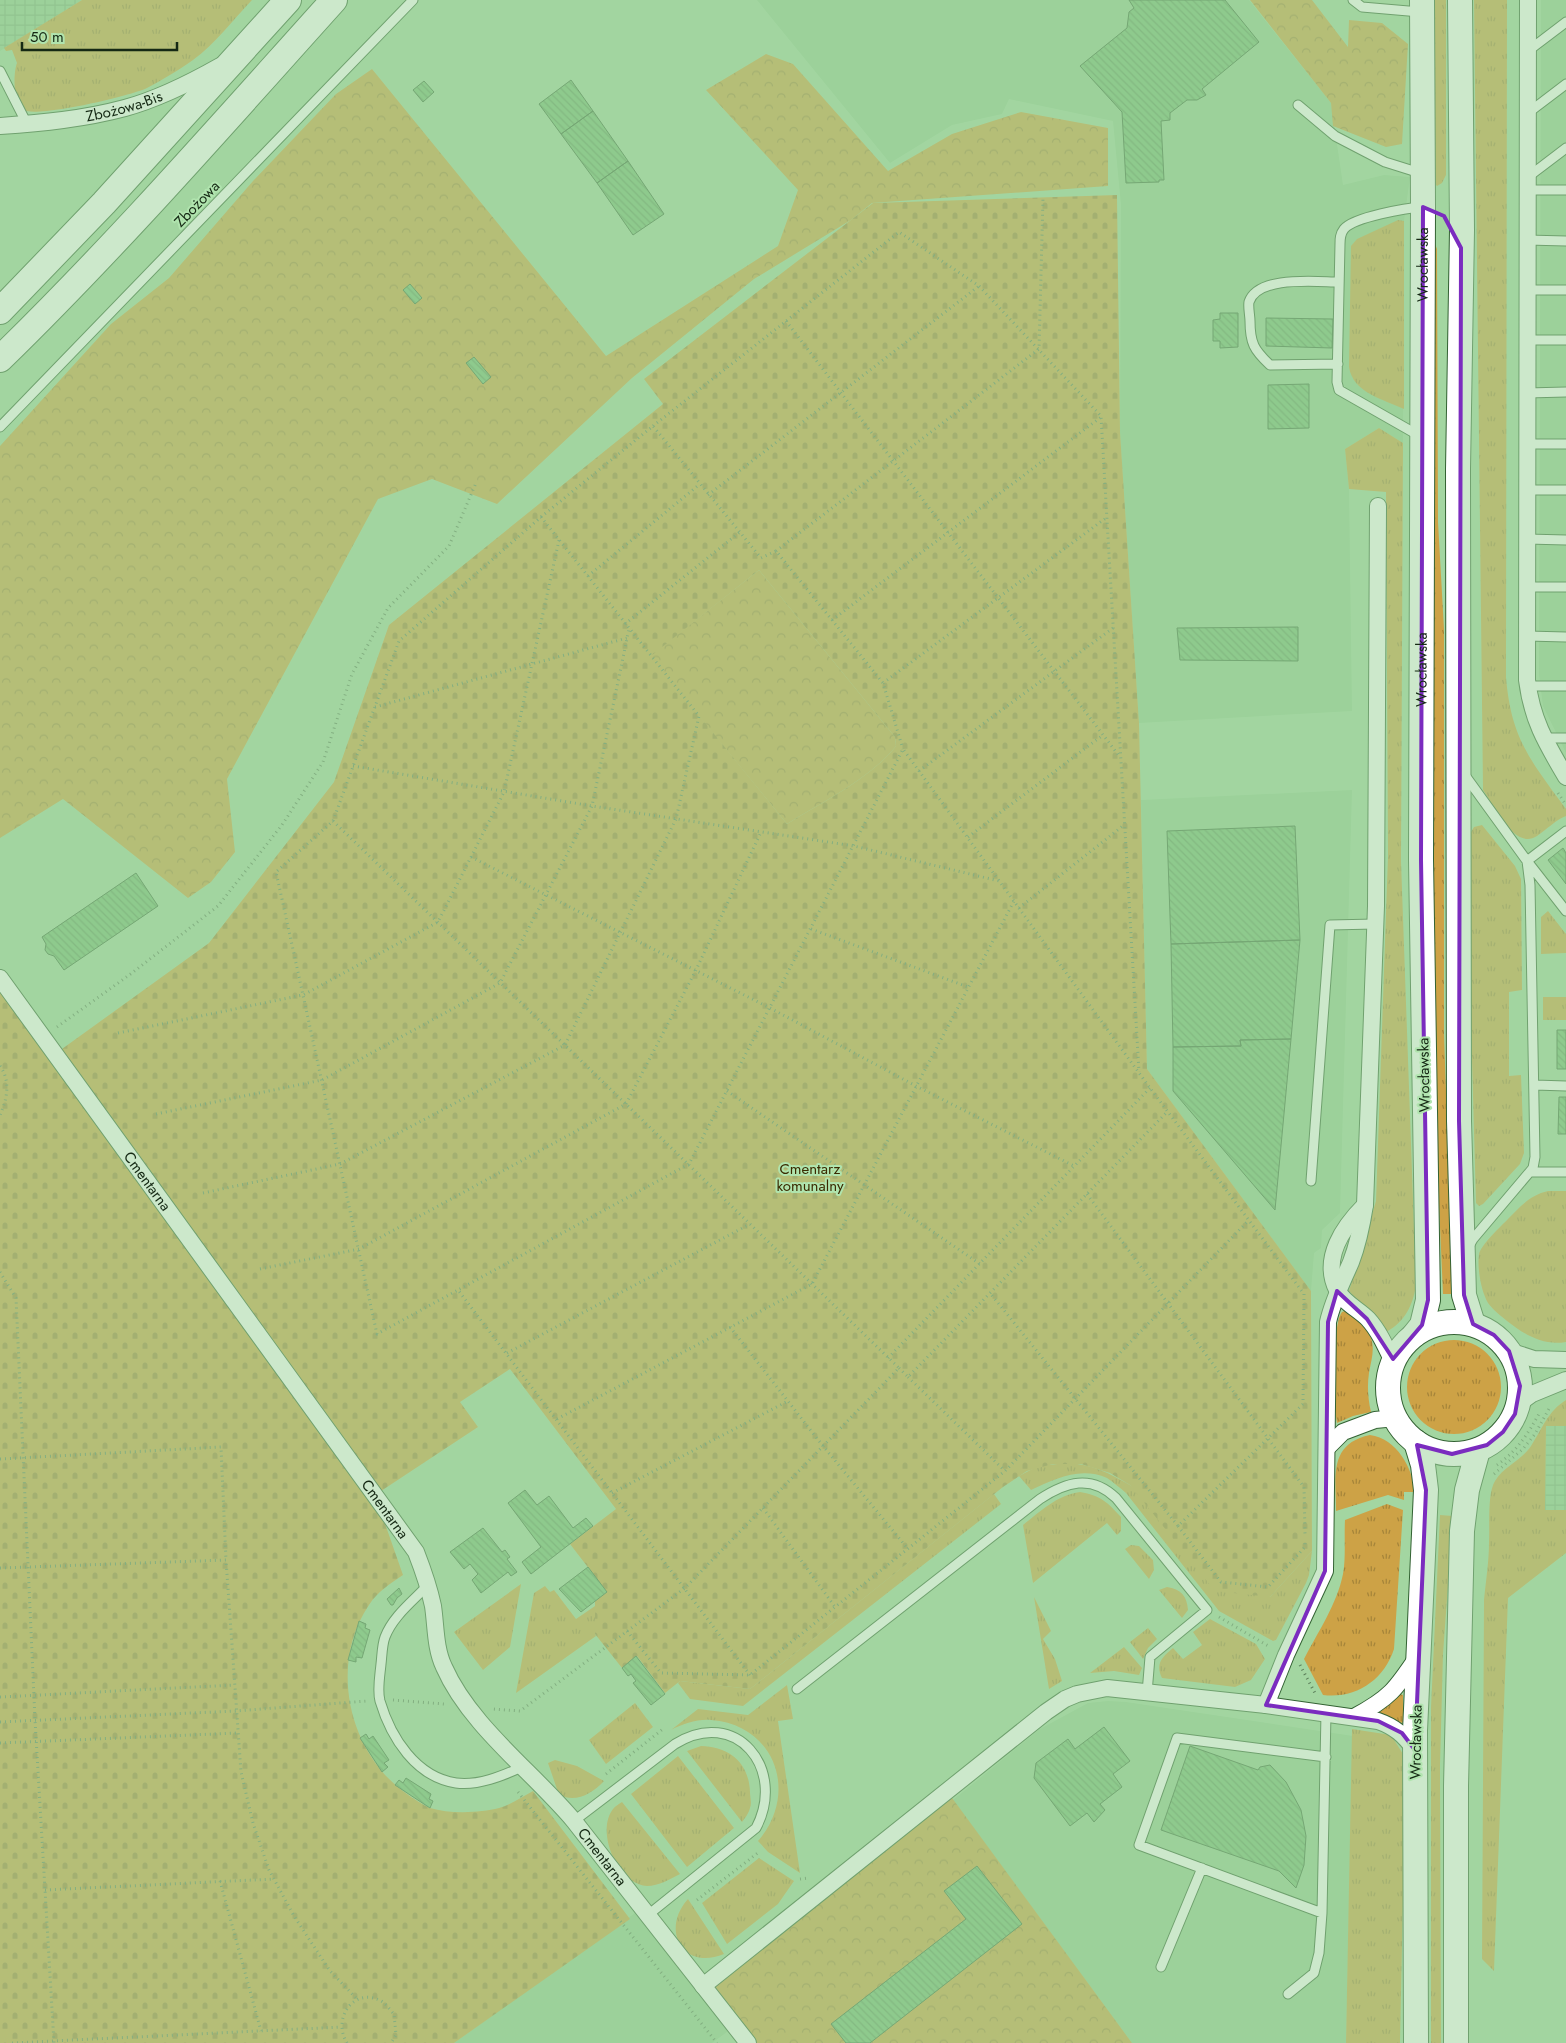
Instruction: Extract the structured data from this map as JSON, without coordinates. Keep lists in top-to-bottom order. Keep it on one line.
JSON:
{"streets":{"main road":["Wrocławska"],"street":["Zbożowa-Bis","Cmentarna"],"lane":["Zbożowa"]},"parks":["Cmentarz komunalny"],"scale_bar":"50 m"}
